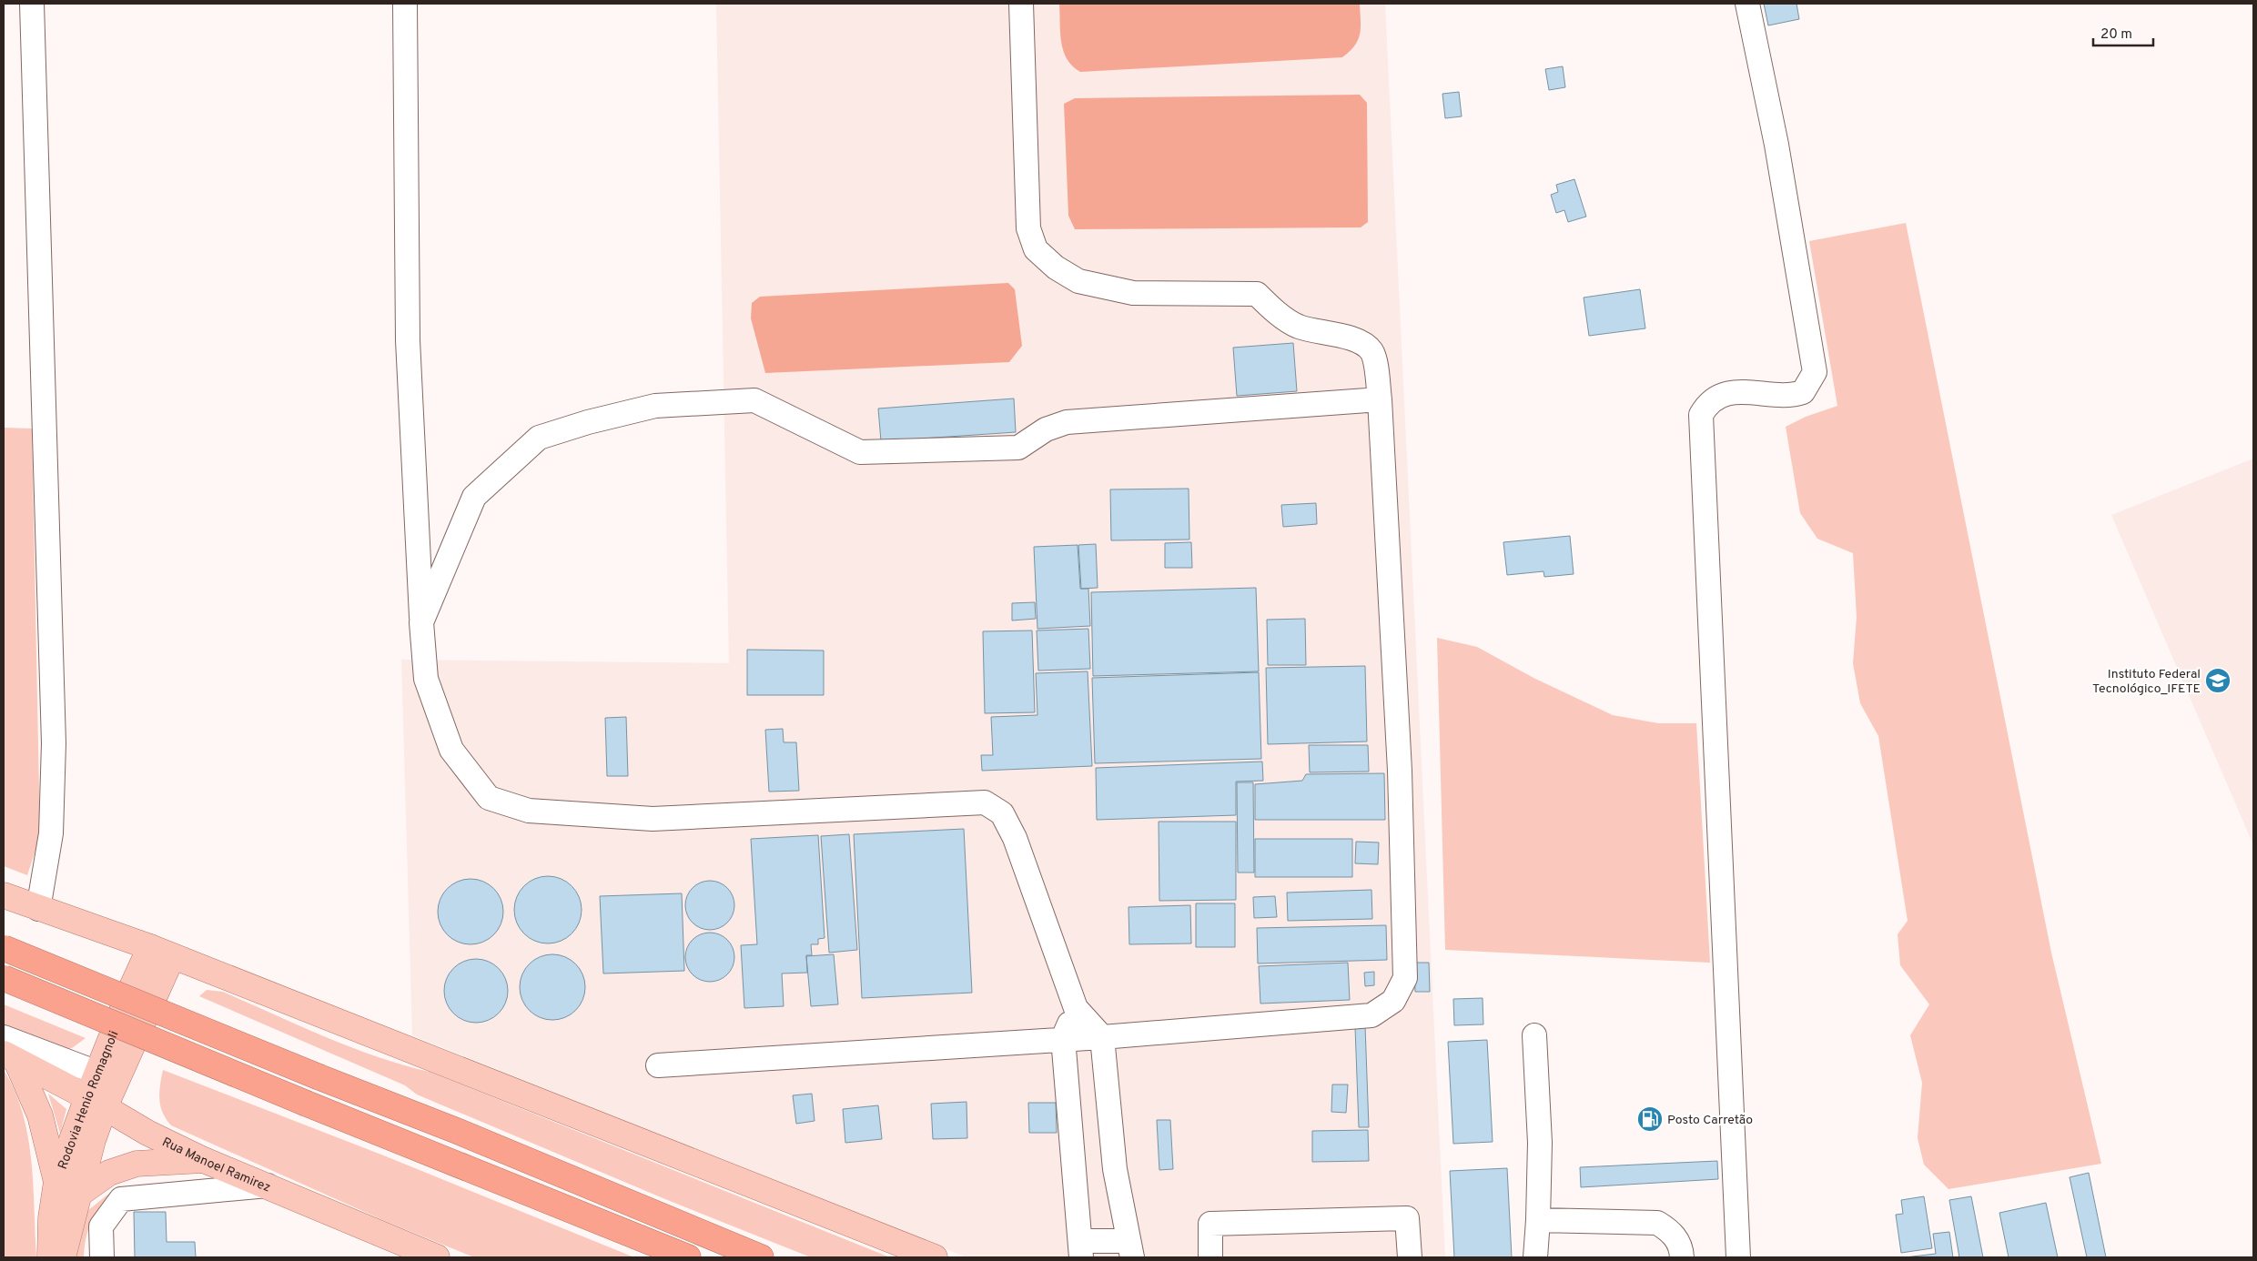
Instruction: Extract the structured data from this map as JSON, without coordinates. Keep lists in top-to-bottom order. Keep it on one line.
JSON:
{"streets":{"main road":["Rodovia Henio Romagnoli","Rua Manoel Ramirez"]},"crossings":[["Rodovia Henio Romagnoli","Rua Manoel Ramirez"]],"places":{"school or university":["Instituto Federal Tecnológico_IFETE"],"fuel station":["Posto Carretão"]},"scale_bar":"20 m"}
